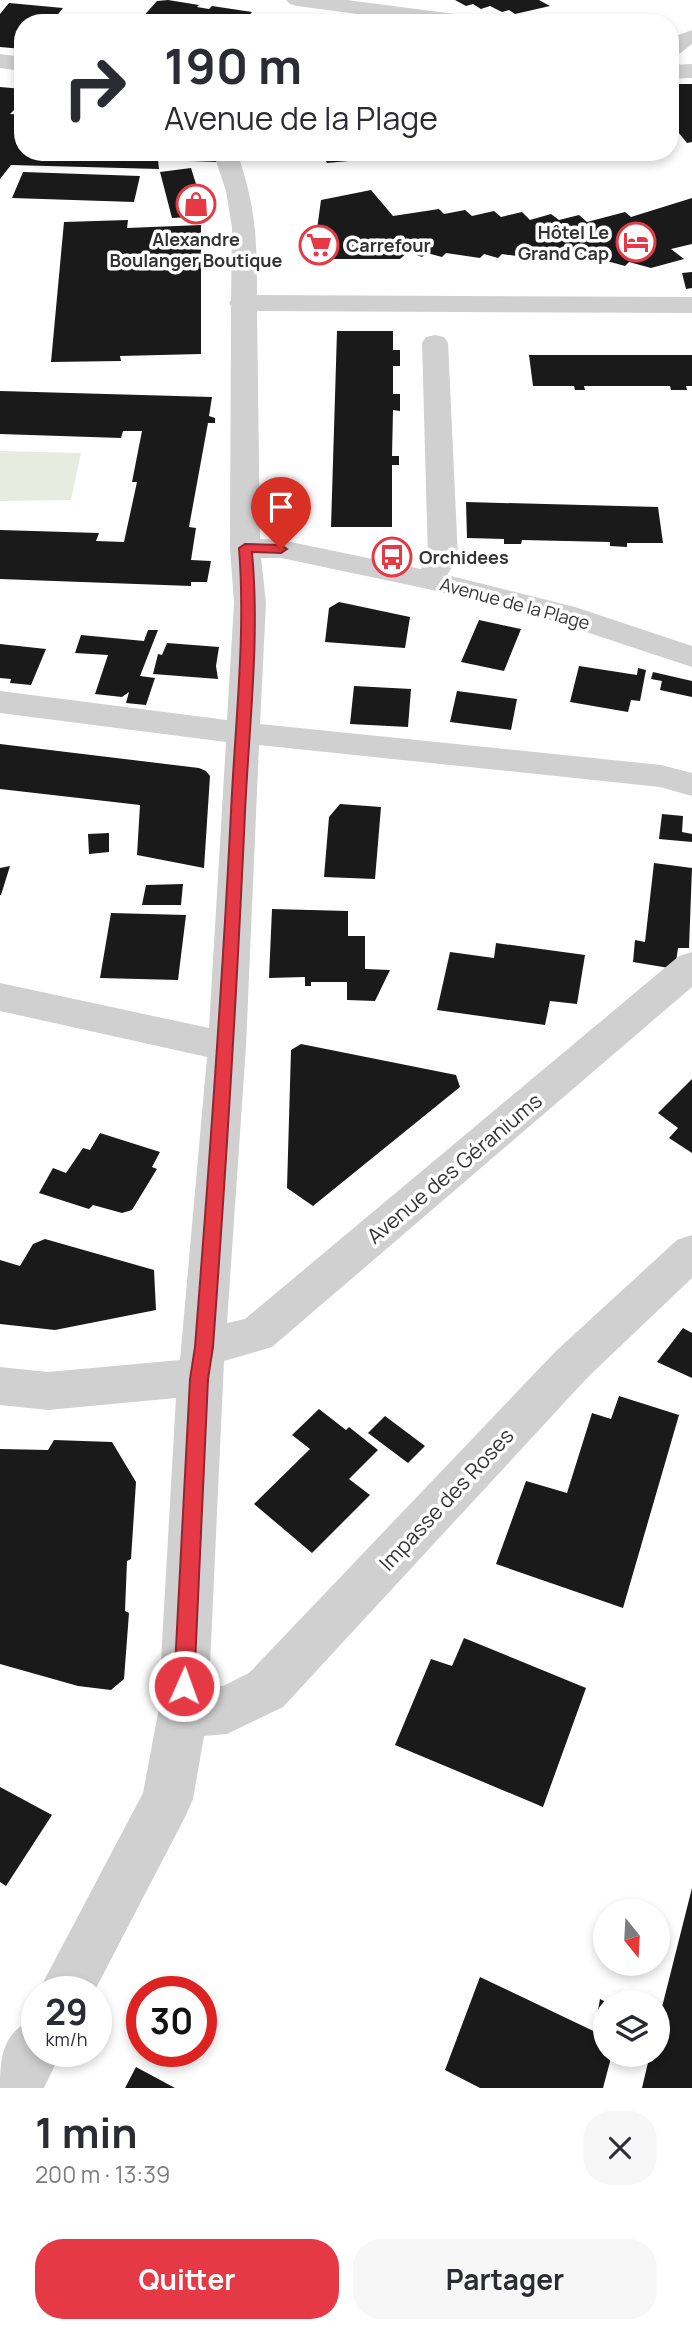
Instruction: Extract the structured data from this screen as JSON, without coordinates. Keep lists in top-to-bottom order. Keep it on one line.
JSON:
{"streets":{"street":["Avenue de la Plage","Avenue des Géraniums","Impasse des Roses"]},"places":{"shop":["Alexandre Boulanger Boutique"],"hotel":["Hôtel Le Grand Cap"],"supermarket":["Carrefour"],"bus stop":["Orchidees"]},"north":"bottom","page":{"turn":["190 m","Avenue de la Plage"],"speed":"29 km/h","limit":"30","heading":["1 min","200 m · 13:39"],"buttons":["Quitter","Partager"]}}
